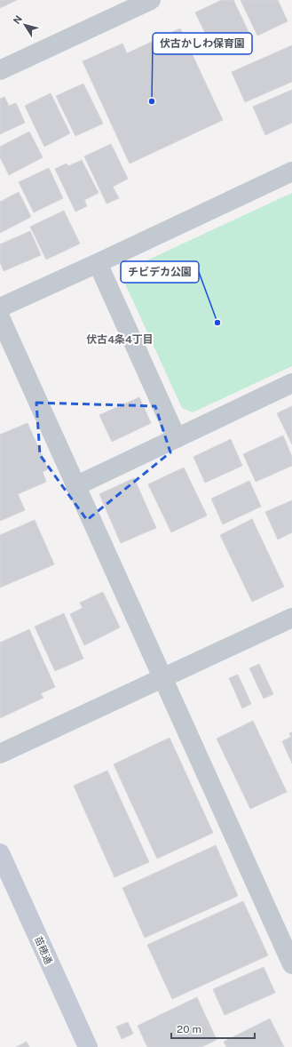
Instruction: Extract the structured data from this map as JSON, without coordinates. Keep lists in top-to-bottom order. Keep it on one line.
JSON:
{"streets":{"street":["苗穂通"]},"districts":["伏古4条4丁目"],"places":["伏古かしわ保育園","チビデカ公園"],"scale_bar":"20 m","north":"top left"}
